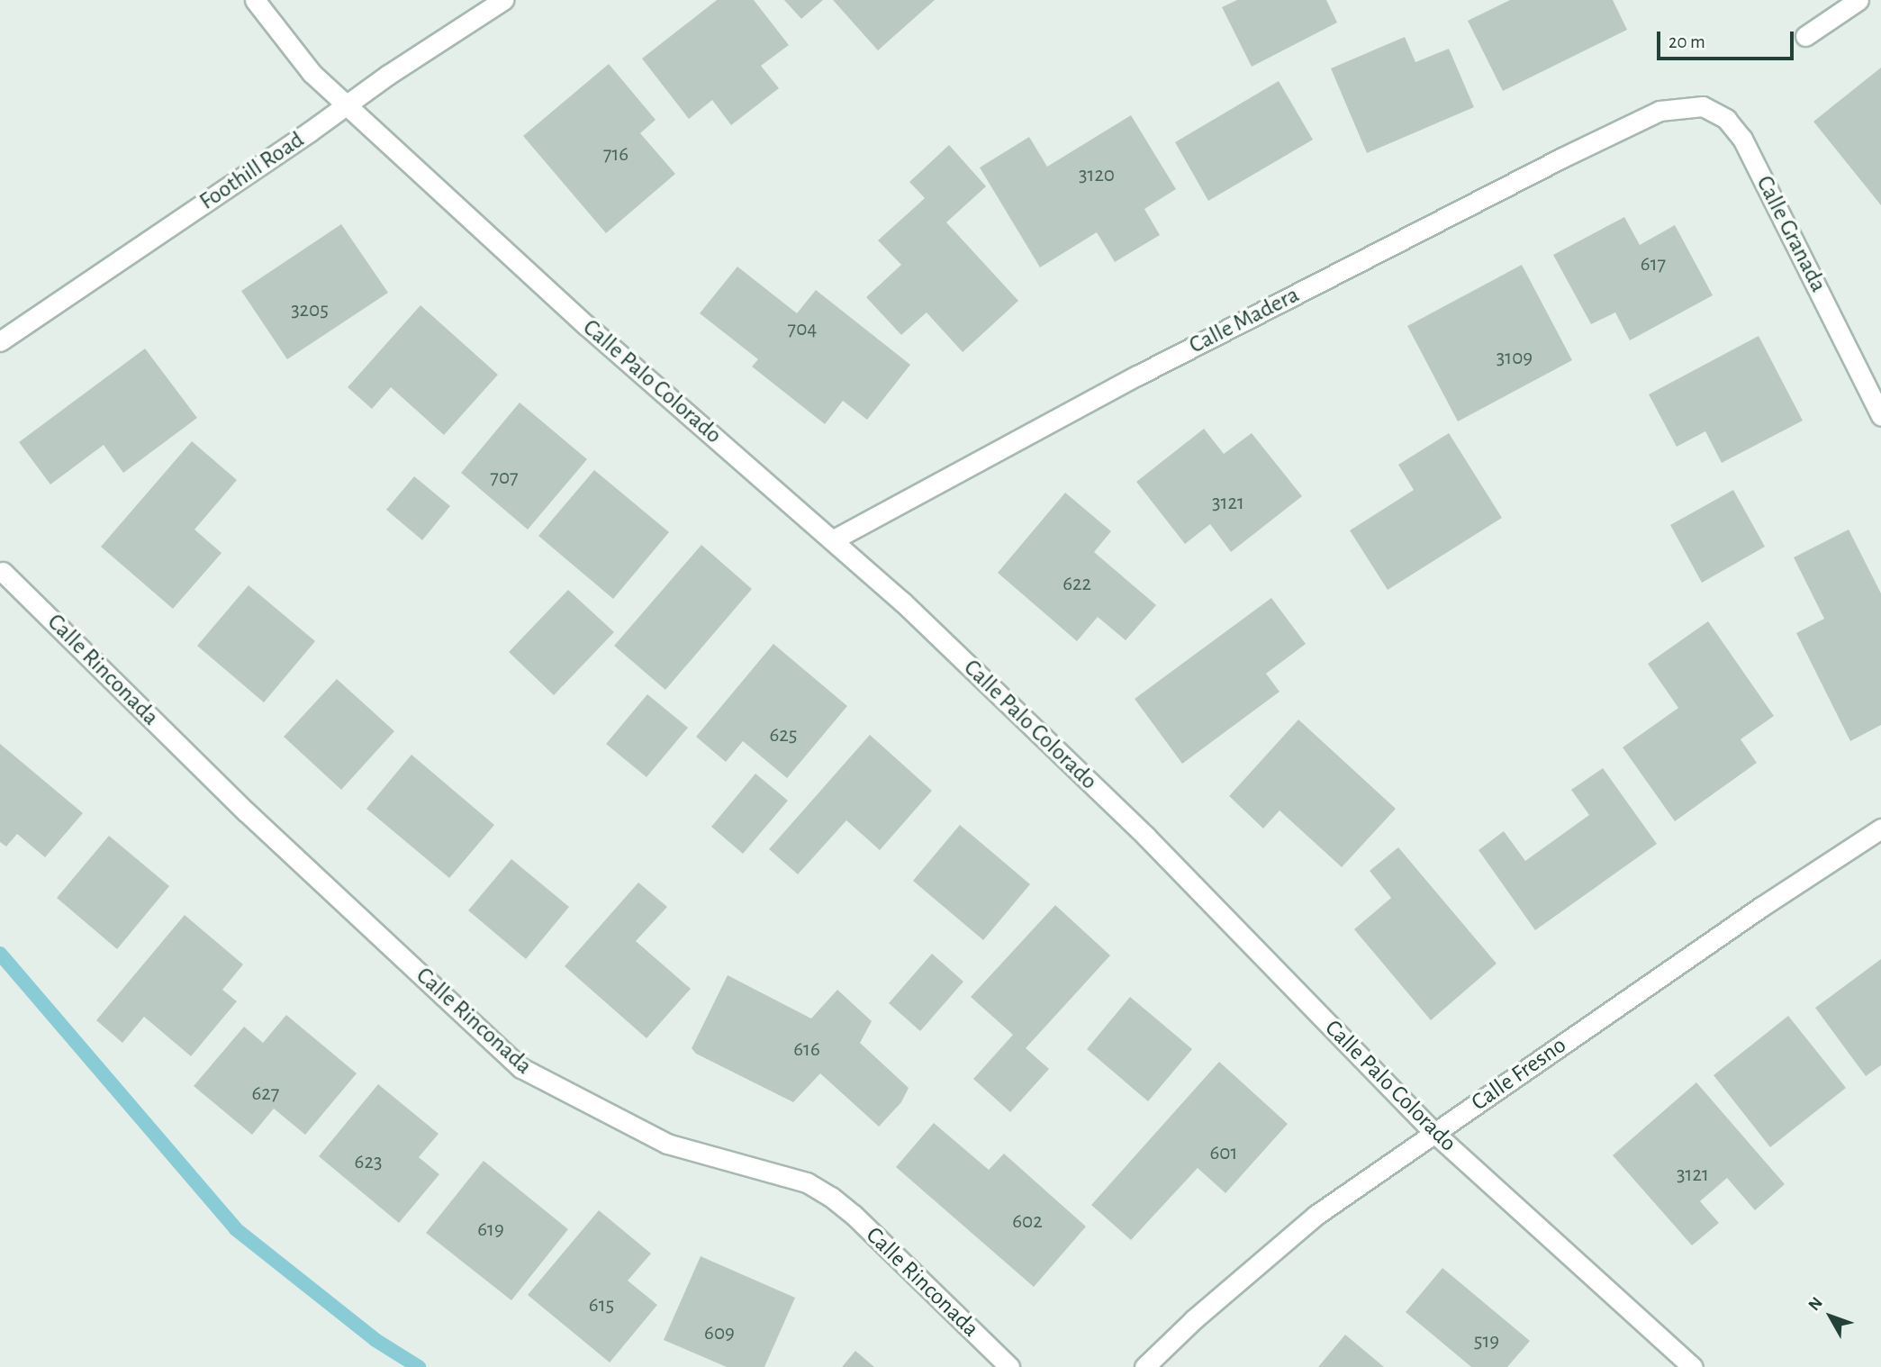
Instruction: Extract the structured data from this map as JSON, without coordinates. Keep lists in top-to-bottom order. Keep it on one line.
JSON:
{"streets":{"street":["Foothill Road","Calle Granada","Calle Madera","Calle Palo Colorado","Calle Rinconada","Calle Fresno"]},"crossings":[["Foothill Road","Calle Palo Colorado"],["Calle Granada","Calle Madera"],["Calle Madera","Calle Palo Colorado"],["Calle Palo Colorado","Calle Fresno"]],"house_numbers":["716","3120","617","3205","704","3109","707","3121","622","625","616","627","601","623","3121","602","619","615","609","519"],"scale_bar":"20 m","north":"top left"}
